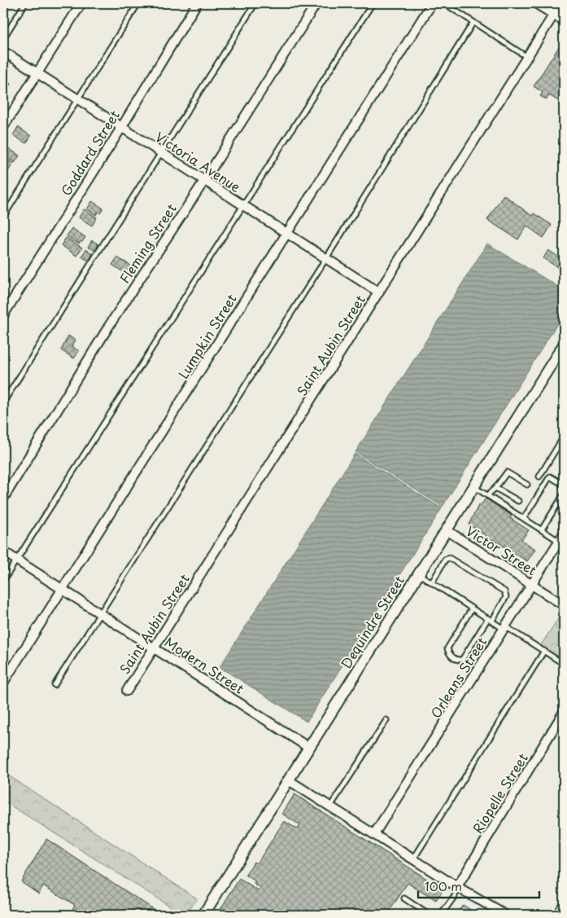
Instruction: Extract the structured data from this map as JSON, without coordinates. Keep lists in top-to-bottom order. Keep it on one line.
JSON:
{"streets":{"street":["Goddard Street","Victoria Avenue","Fleming Street","Lumpkin Street","Saint Aubin Street","Victor Street","Dequindre Street","Modern Street","Orleans Street","Riopelle Street"]},"crossings":[["Goddard Street","Victoria Avenue"],["Victoria Avenue","Fleming Street"],["Victoria Avenue","Lumpkin Street"],["Victoria Avenue","Saint Aubin Street"],["Lumpkin Street","Modern Street"],["Saint Aubin Street","Modern Street"],["Victor Street","Dequindre Street"],["Victor Street","Orleans Street"],["Dequindre Street","Modern Street"]],"scale_bar":"100 m"}
